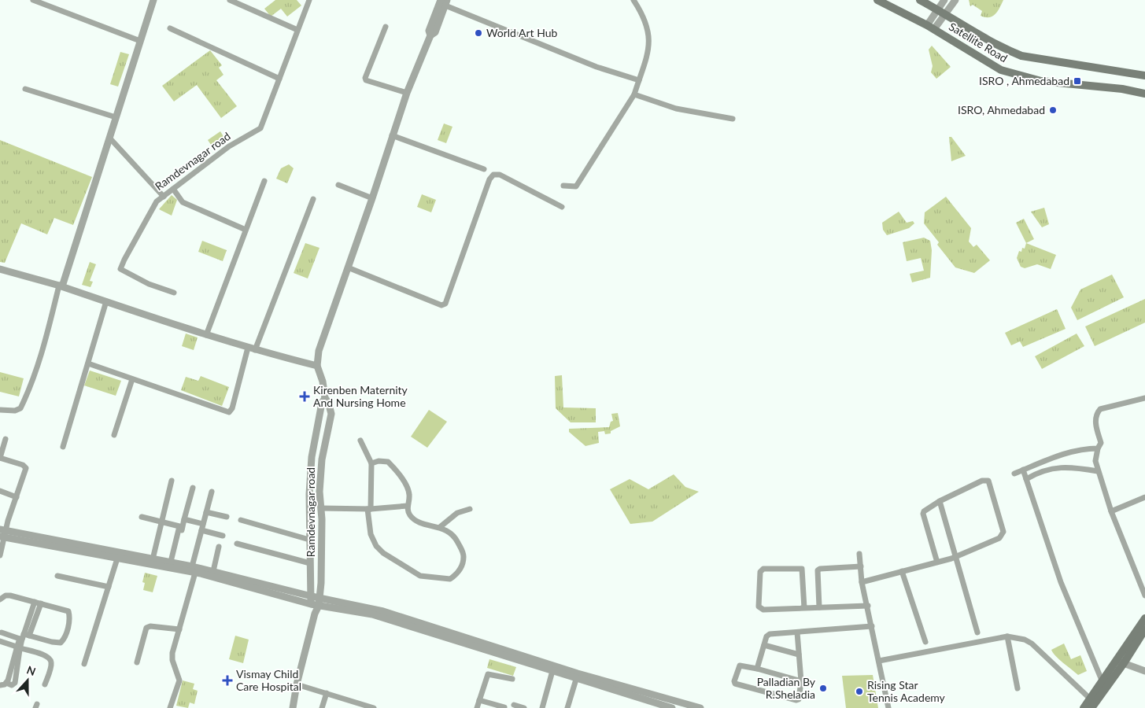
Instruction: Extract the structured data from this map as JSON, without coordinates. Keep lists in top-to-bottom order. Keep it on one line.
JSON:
{"streets":{"main road":["Satellite Road"],"street":["Ramdevnagar road"]},"places":{"other":["World Art Hub","ISRO, Ahmedabad","Palladian By R.Sheladia","Rising Star Tennis Academy"],"transit":["ISRO , Ahmedabad"],"health":["Kirenben Maternity And Nursing Home","Vismay Child Care Hospital"]},"north":"top"}
